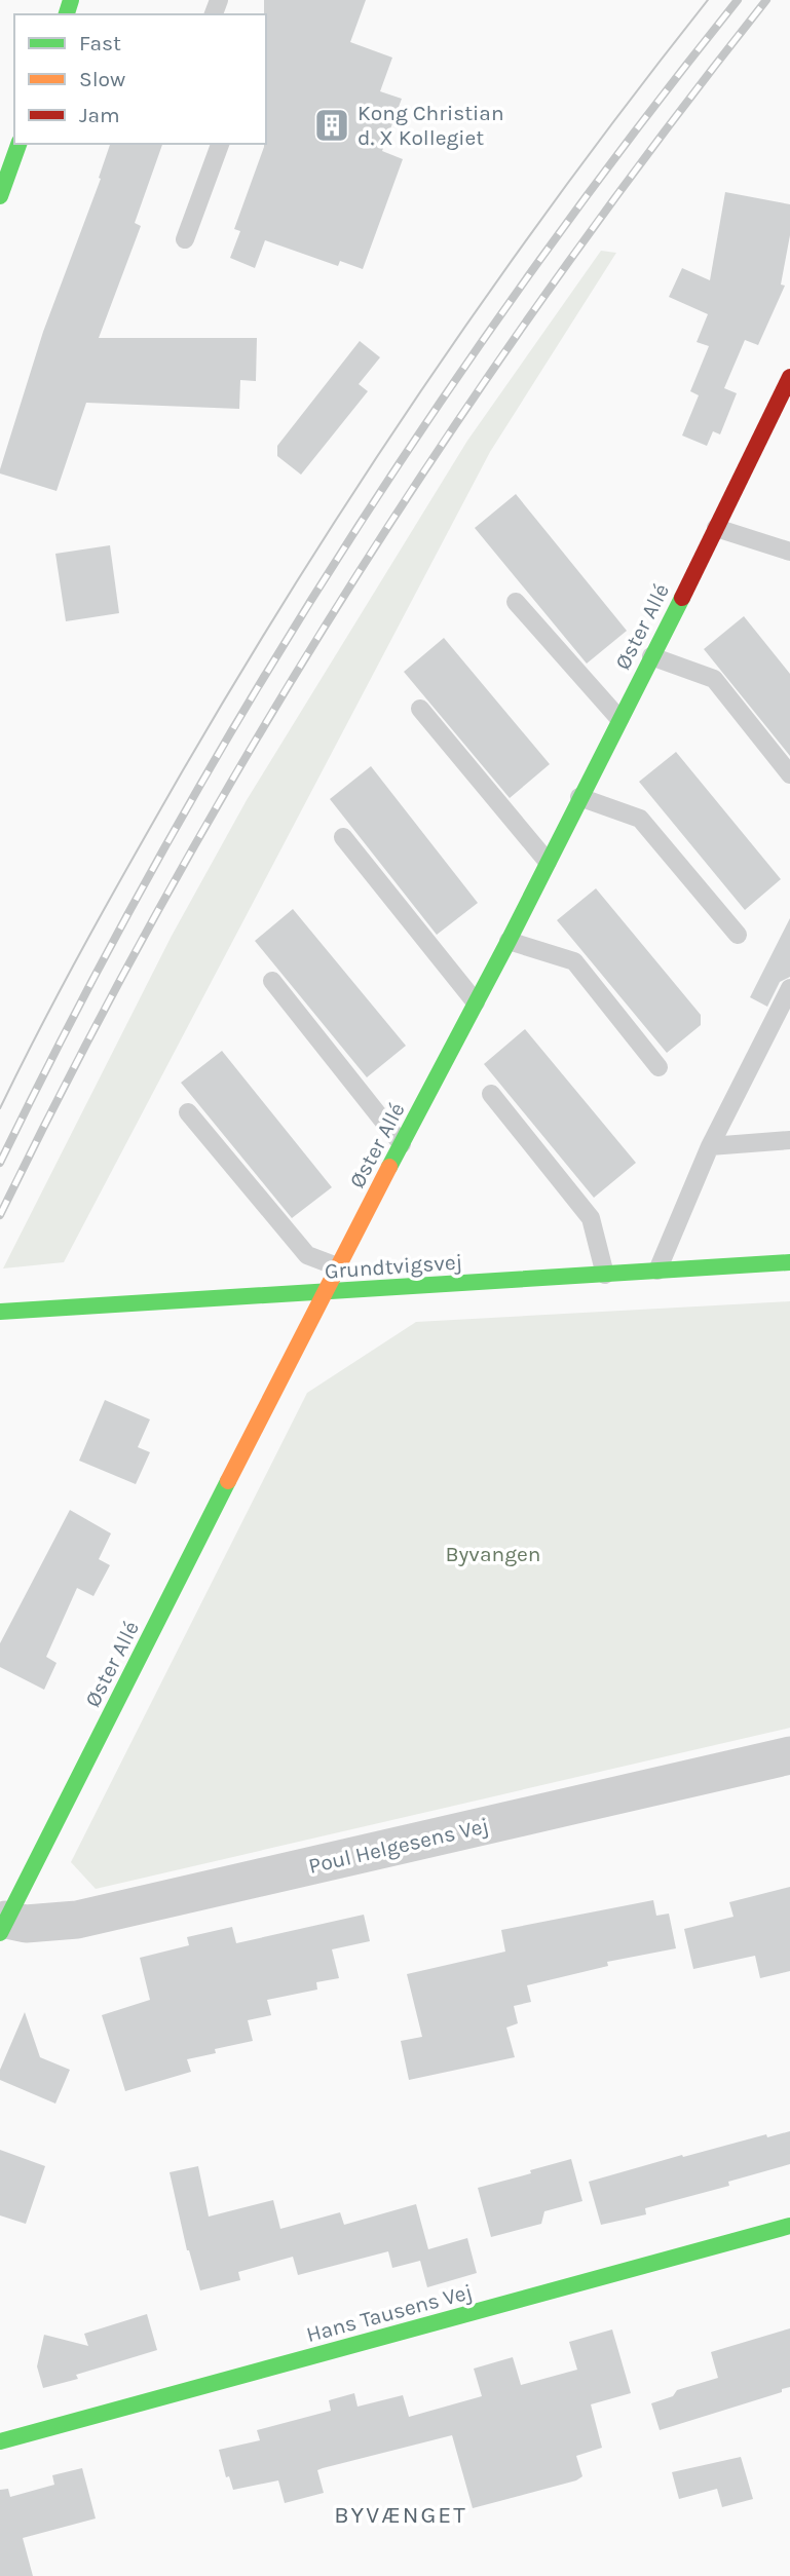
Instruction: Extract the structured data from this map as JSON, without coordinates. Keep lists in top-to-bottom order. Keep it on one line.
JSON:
{"streets":{"street":["Øster Allé","Grundtvigsvej","Poul Helgesens Vej","Hans Tausens Vej"]},"crossings":[["Øster Allé","Grundtvigsvej"],["Øster Allé","Poul Helgesens Vej"]],"districts":["BYVÆNGET"],"parks":["Byvangen"],"places":{"building":["Kong Christian d. X Kollegiet"]},"legend":["Fast","Slow","Jam"]}
